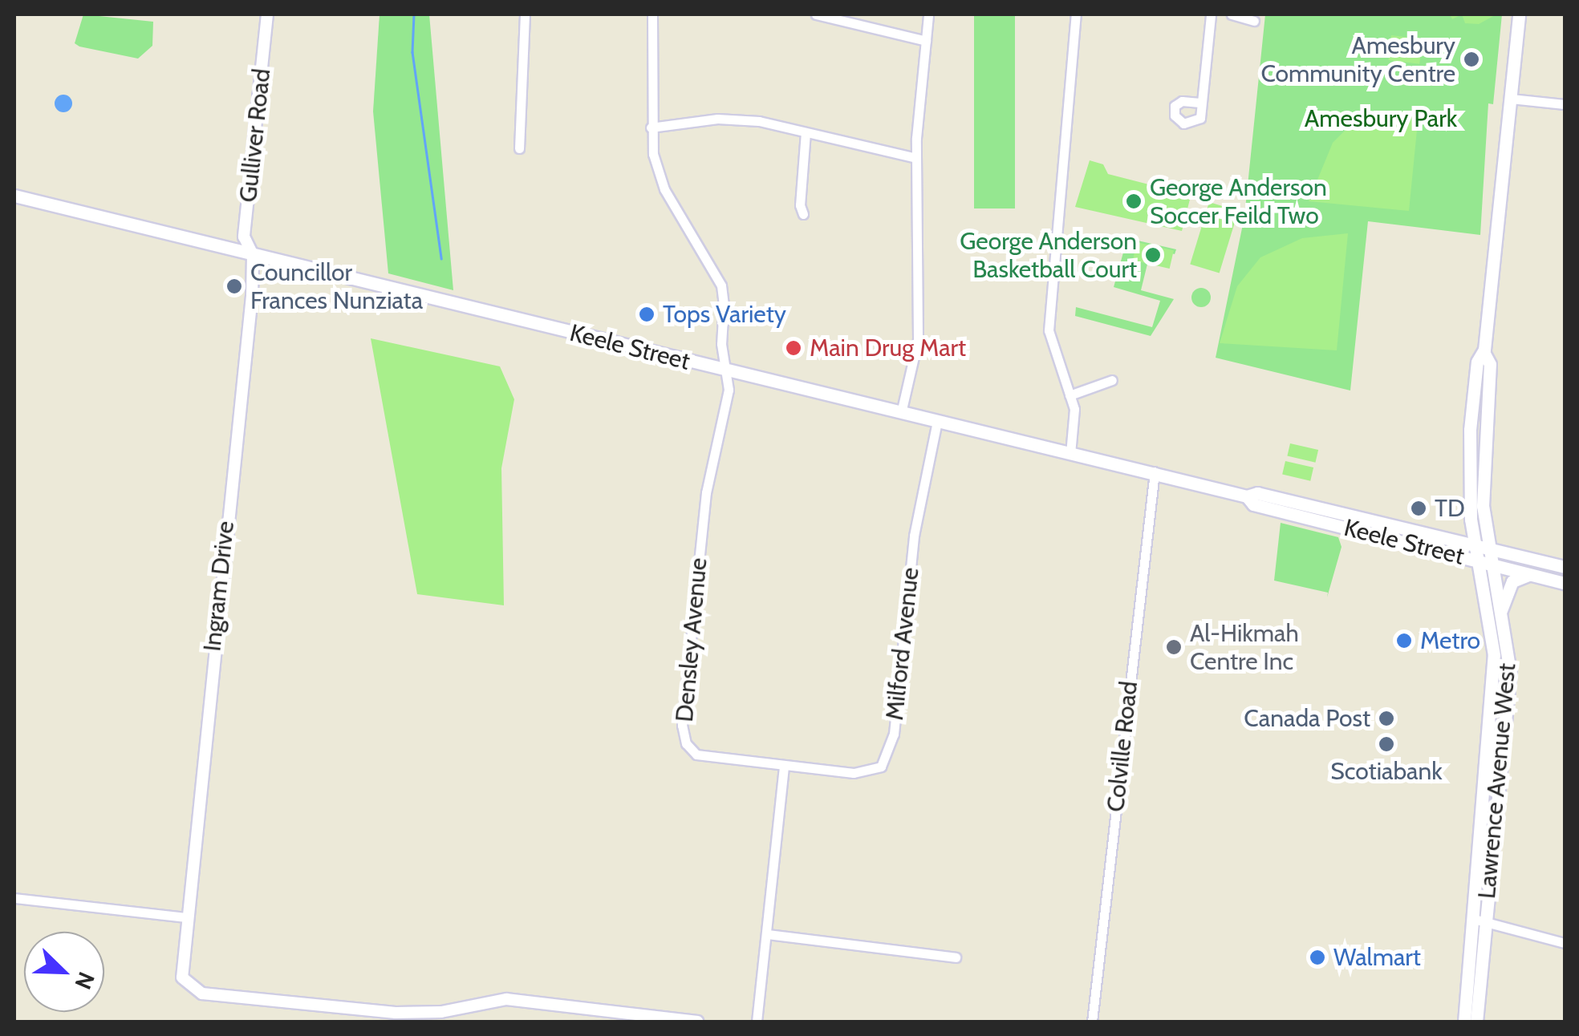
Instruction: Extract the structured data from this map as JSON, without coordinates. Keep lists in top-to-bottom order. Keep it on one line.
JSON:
{"streets":{"main road":["Keele Street","Lawrence Avenue West"],"street":["Gulliver Road","Ingram Drive","Densley Avenue","Milford Avenue","Colville Road"]},"crossings":[["Gulliver Road","Keele Street"],["Gulliver Road","Ingram Drive"],["Keele Street","Ingram Drive"],["Keele Street","Densley Avenue"],["Keele Street","Milford Avenue"],["Keele Street","Colville Road"],["Keele Street","Lawrence Avenue West"],["Densley Avenue","Milford Avenue"]],"parks":["Amesbury Park"],"places":["Amesbury Community Centre","George Anderson Soccer Feild Two","George Anderson Basketball Court","Councillor Frances Nunziata","Tops Variety","Main Drug Mart","TD","Metro","Al-Hikmah Centre Inc","Canada Post","Scotiabank","Walmart"],"north":"bottom right"}
